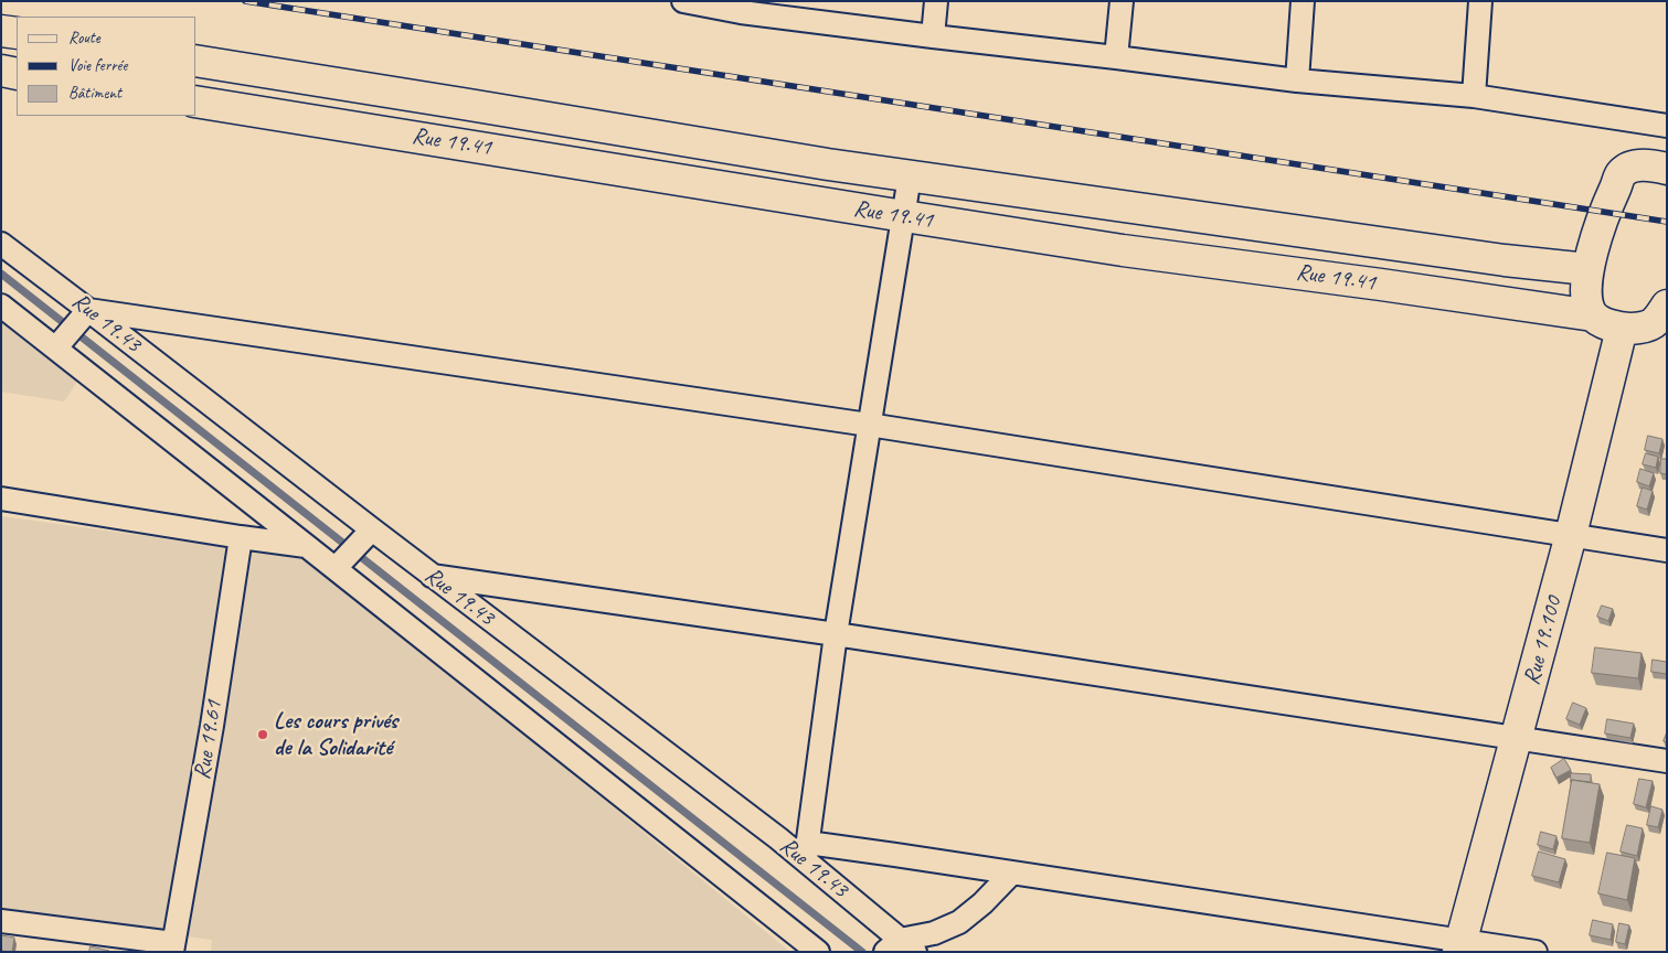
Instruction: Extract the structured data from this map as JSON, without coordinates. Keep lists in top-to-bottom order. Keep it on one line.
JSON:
{"streets":{"main road":["Rue 19.41","Rue 19.100"],"street":["Rue 19.43","Rue 19.61"]},"crossings":[["Rue 19.41","Rue 19.100"]],"places":["Les cours privés de la Solidarité"],"legend":["Route","Voie ferrée","Bâtiment"]}
